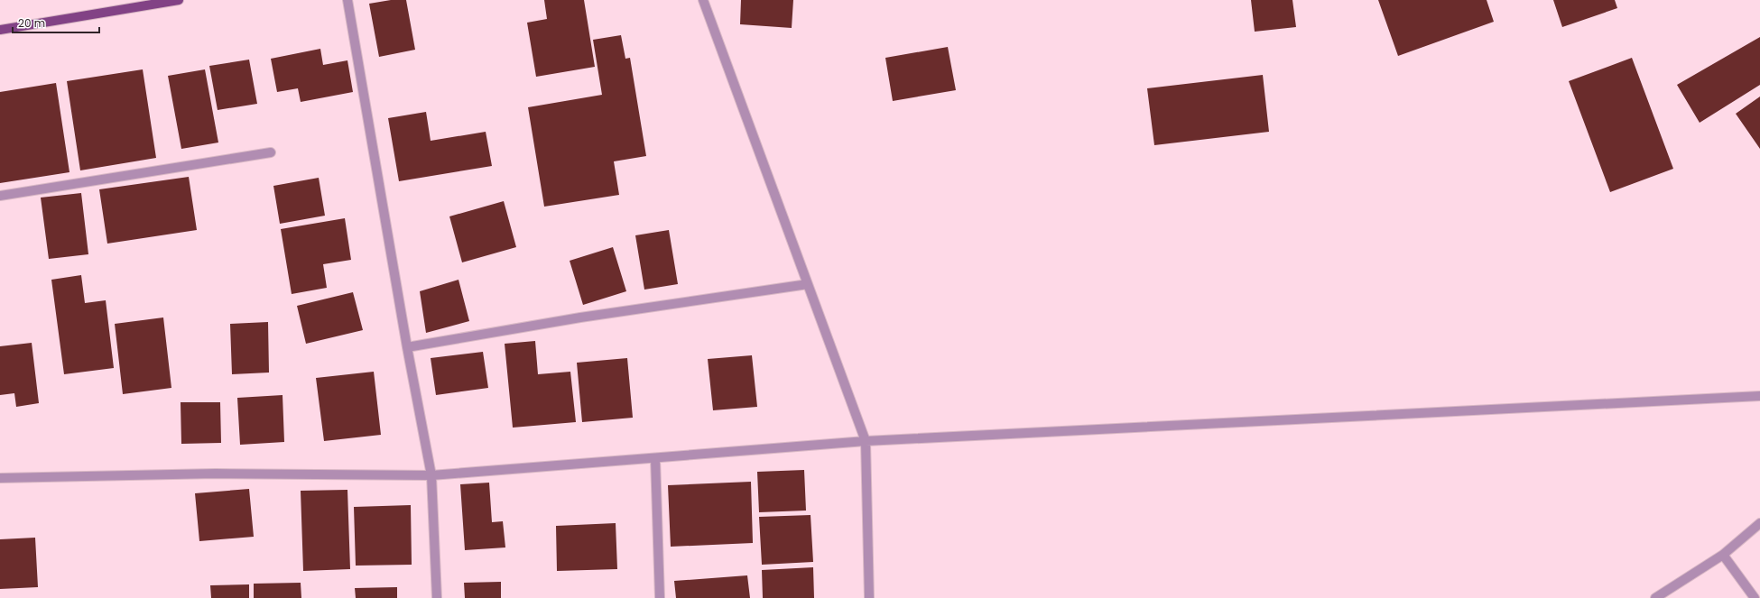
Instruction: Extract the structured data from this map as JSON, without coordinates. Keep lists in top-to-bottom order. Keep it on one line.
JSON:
{"scale_bar":"20 m"}
